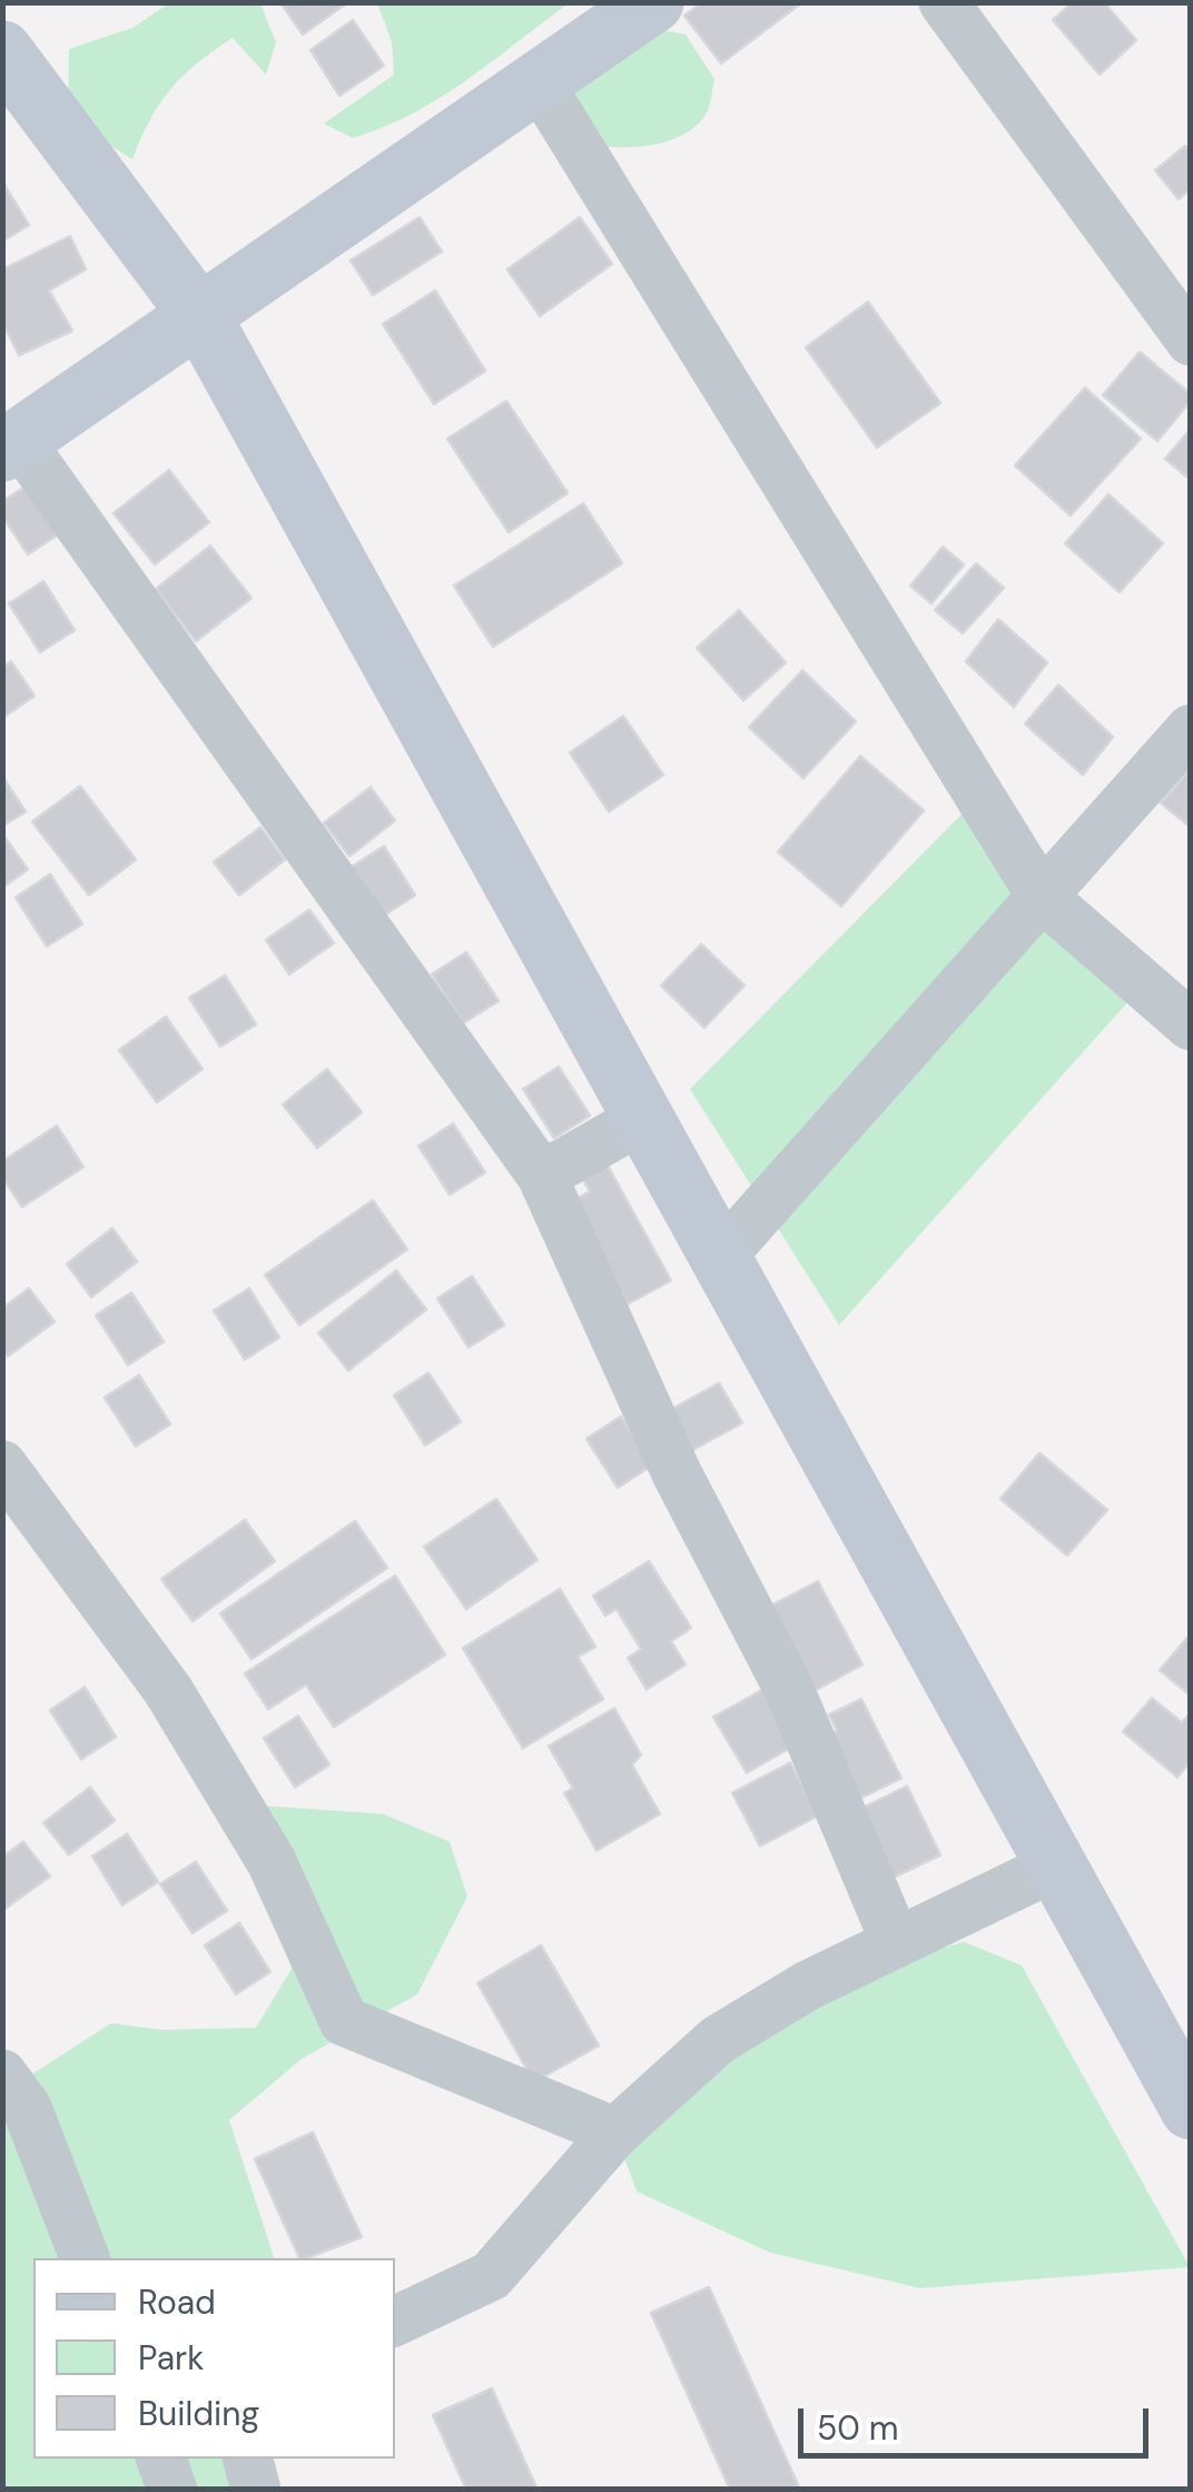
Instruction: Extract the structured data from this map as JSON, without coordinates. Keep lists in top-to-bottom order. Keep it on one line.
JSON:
{"legend":["Road","Park","Building"],"scale_bar":"50 m"}
